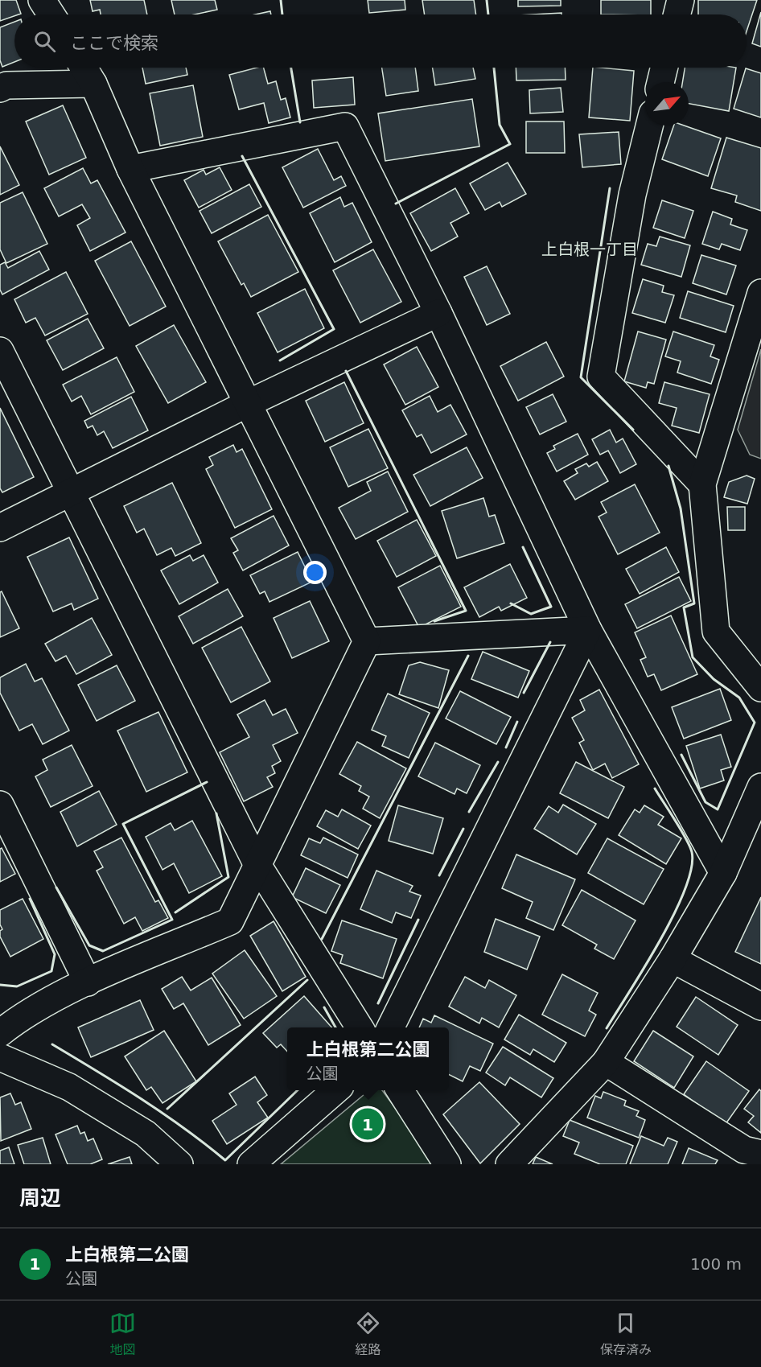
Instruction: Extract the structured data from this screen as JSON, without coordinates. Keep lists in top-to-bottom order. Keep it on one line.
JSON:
{"districts":["上白根一丁目"],"north":"top right","page":{"search":"ここで検索","popup":["上白根第二公園","公園"],"pins":"1","heading":"周辺","list":[{"mark":"1","name":"上白根第二公園","note":"公園","value":"100 m"}],"nav":["地図","経路","保存済み"]}}
